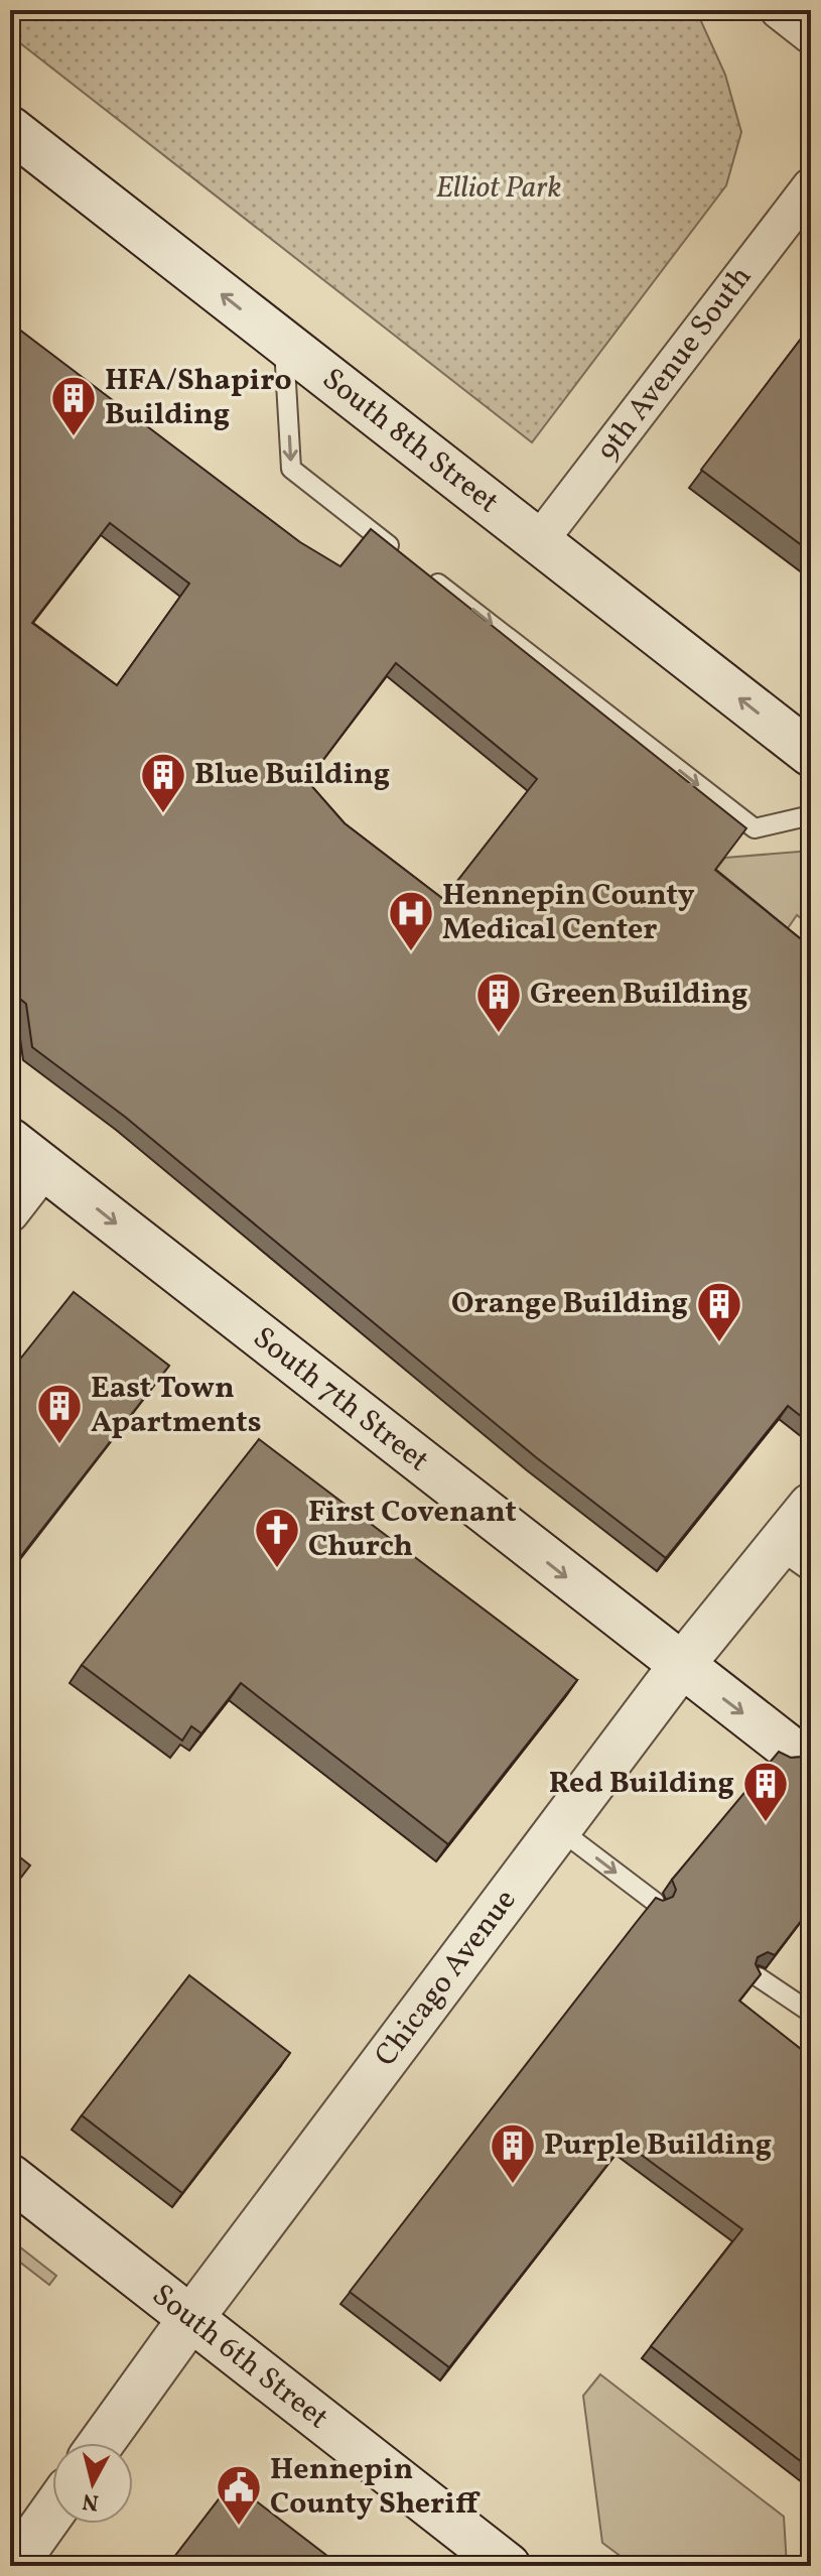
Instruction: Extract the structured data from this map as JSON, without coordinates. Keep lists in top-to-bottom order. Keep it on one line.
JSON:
{"streets":{"main road":["South 8th Street","South 7th Street","Chicago Avenue","South 6th Street"],"street":["9th Avenue South"]},"crossings":[["9th Avenue South","South 8th Street"],["South 7th Street","Chicago Avenue"],["Chicago Avenue","South 6th Street"]],"one_way":["South 8th Street","South 7th Street"],"parks":["Elliot Park"],"places":{"building":["HFA/Shapiro Building","Blue Building","Green Building","Orange Building","East Town Apartments","Red Building","Purple Building"],"hospital":["Hennepin County Medical Center"],"church":["First Covenant Church"],"public building":["Hennepin County Sheriff"]},"north":"bottom"}
